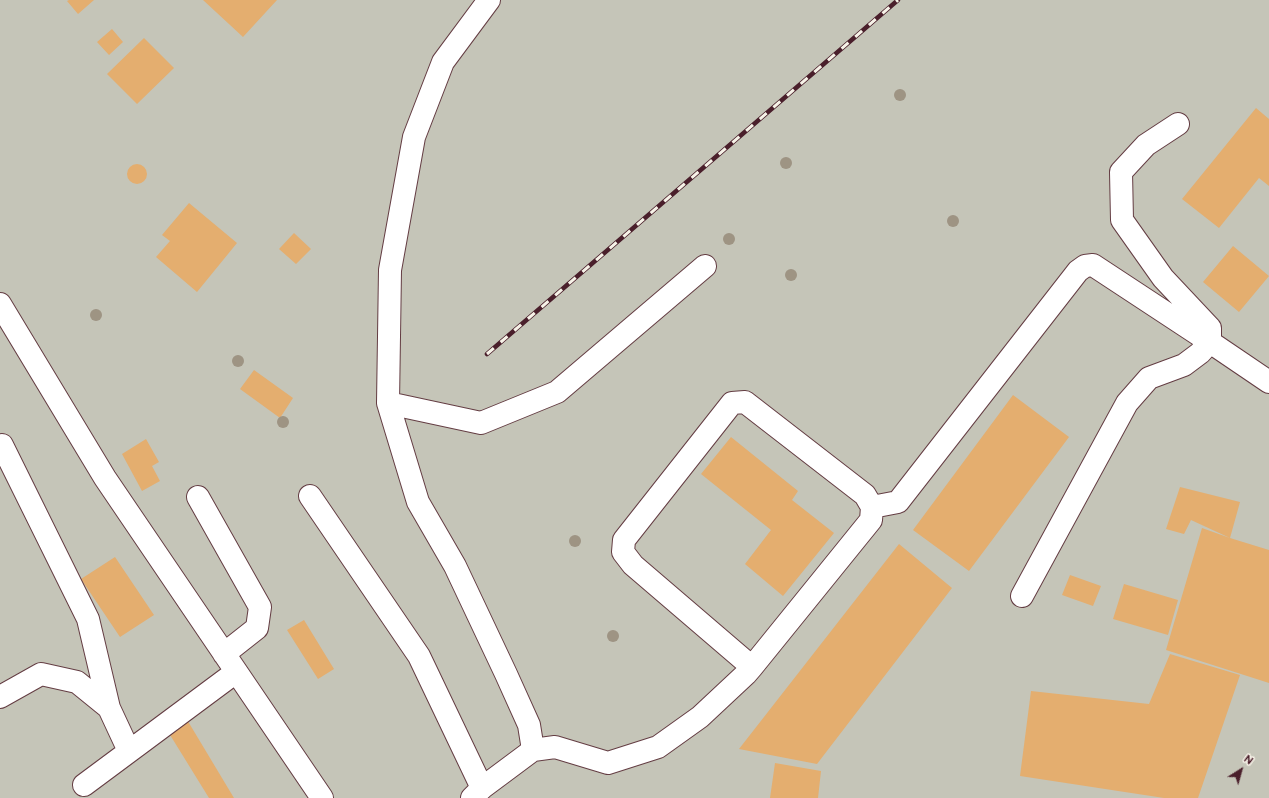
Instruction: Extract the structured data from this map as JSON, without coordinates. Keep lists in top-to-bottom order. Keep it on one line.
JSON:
{"north":"top right"}
